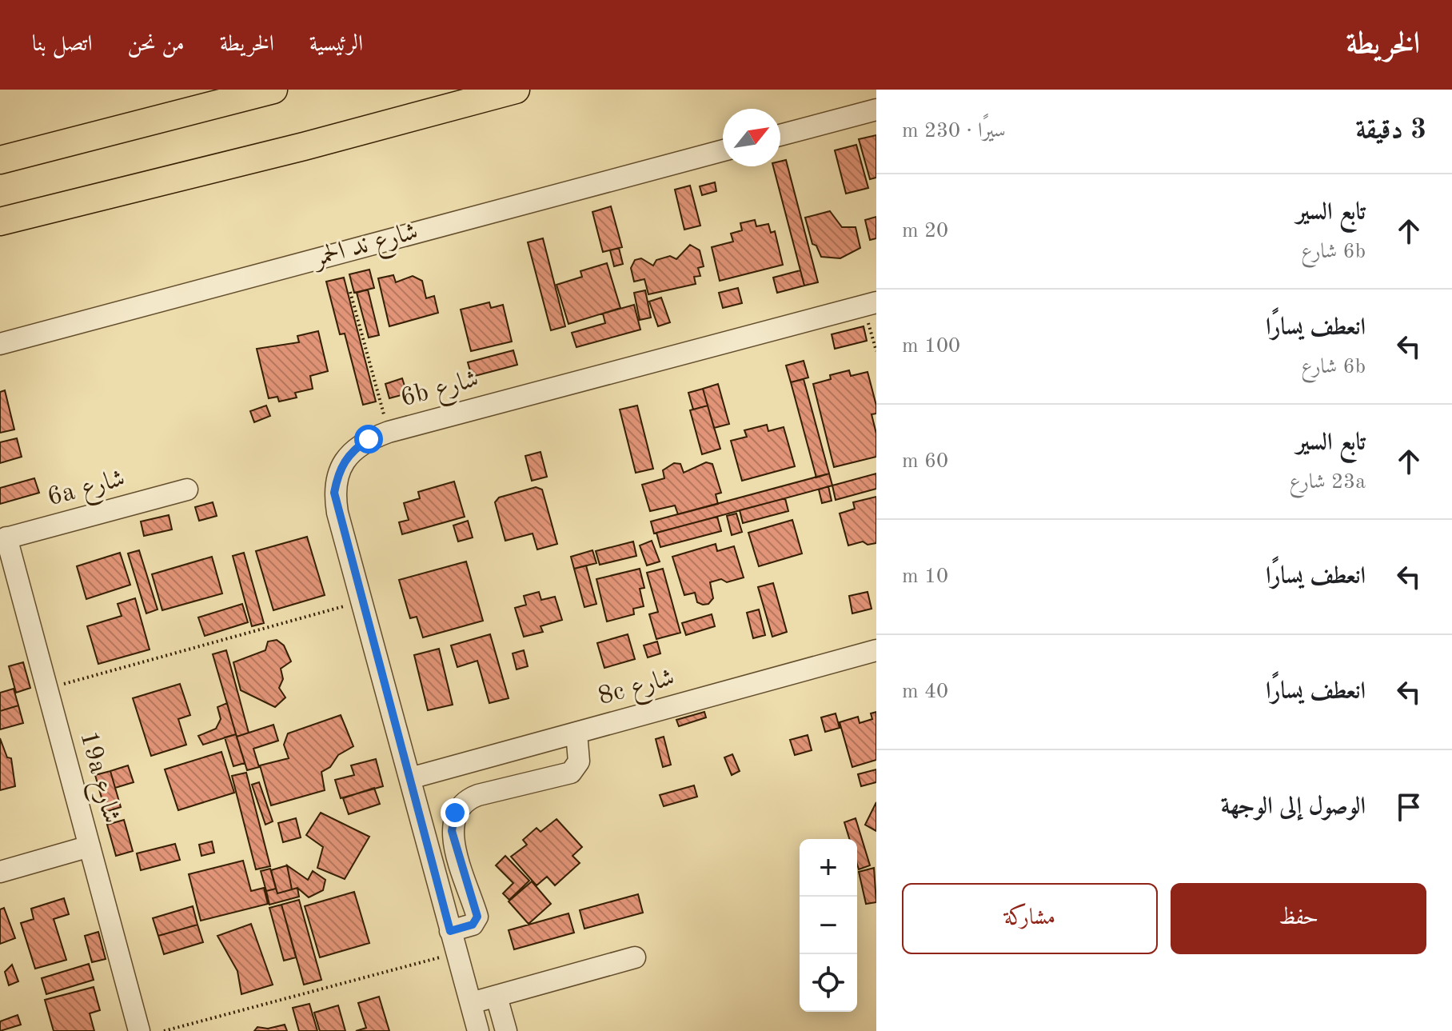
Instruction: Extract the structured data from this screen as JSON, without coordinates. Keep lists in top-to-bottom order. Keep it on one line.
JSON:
{"streets":{"street":["شارع ند الحمر","6b شارع","6a شارع","8c شارع","19a شارع"]},"crossings":[["6b شارع","8c شارع"],["6a شارع","19a شارع"]],"north":"top right","page":{"header":"الخريطة","nav":["الرئيسية","الخريطة","من نحن","اتصل بنا"],"heading":["3 دقيقة","سيرًا · 230 m"],"list":[["تابع السير","6b شارع","20 m"],["انعطف يسارًا","6b شارع","100 m"],["تابع السير","23a شارع","60 m"],["انعطف يسارًا","10 m"],["انعطف يسارًا","40 m"],"الوصول إلى الوجهة"],"map_buttons":["+","−"],"buttons":["حفظ","مشاركة"]}}
